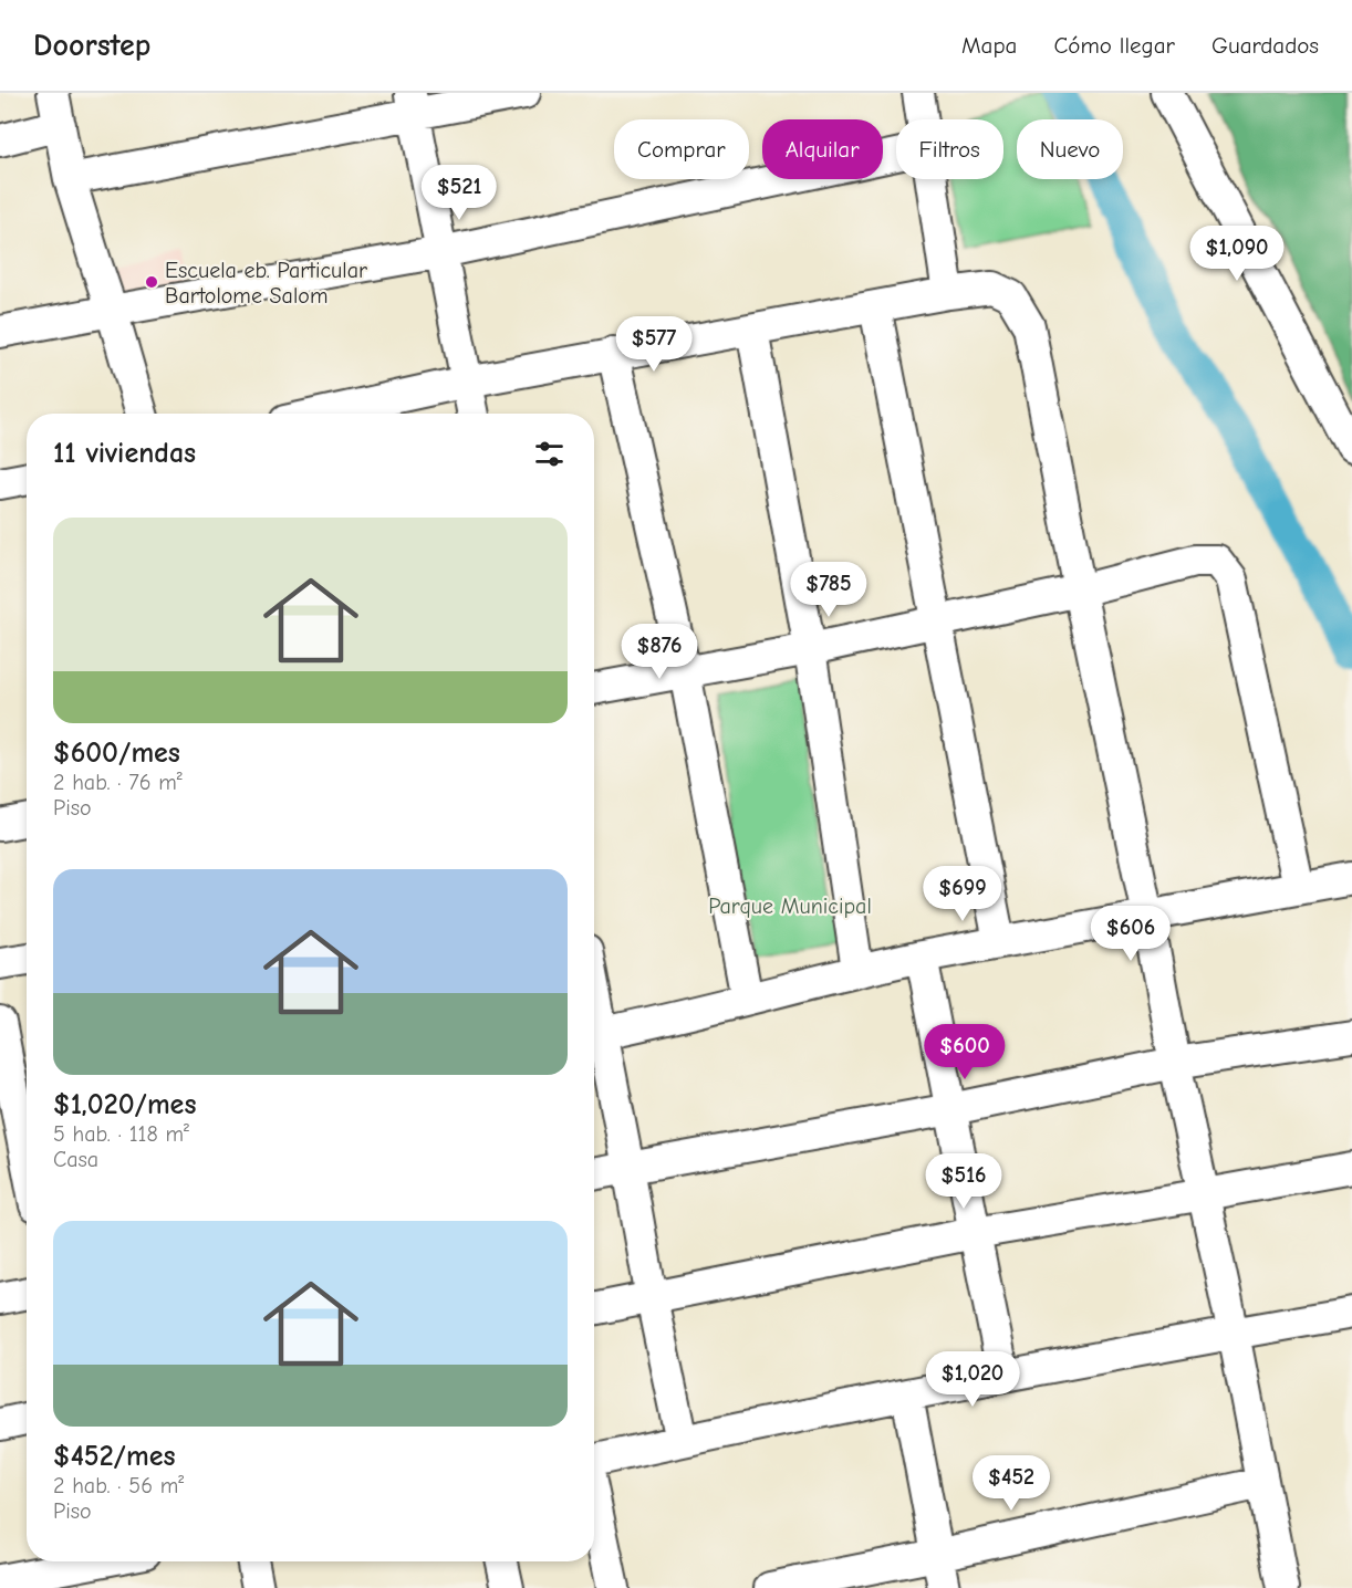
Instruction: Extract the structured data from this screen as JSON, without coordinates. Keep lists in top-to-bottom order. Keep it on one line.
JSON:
{"parks":["Parque Municipal"],"places":["Escuela eb. Particular Bartolome Salom"],"page":{"header":"Doorstep","nav":["Mapa","Cómo llegar","Guardados"],"chip":["Comprar","Alquilar","Filtros","Nuevo"],"price":["$521","$1,090","$577","$785","$876","$699","$606","$600","$516","$1,020","$452"],"heading":"11 viviendas","list":[{"name":"$600/mes","note":"2 hab. · 76 m² · Piso"},{"name":"$1,020/mes","note":"5 hab. · 118 m² · Casa"},{"name":"$452/mes","note":"2 hab. · 56 m² · Piso"}]}}
